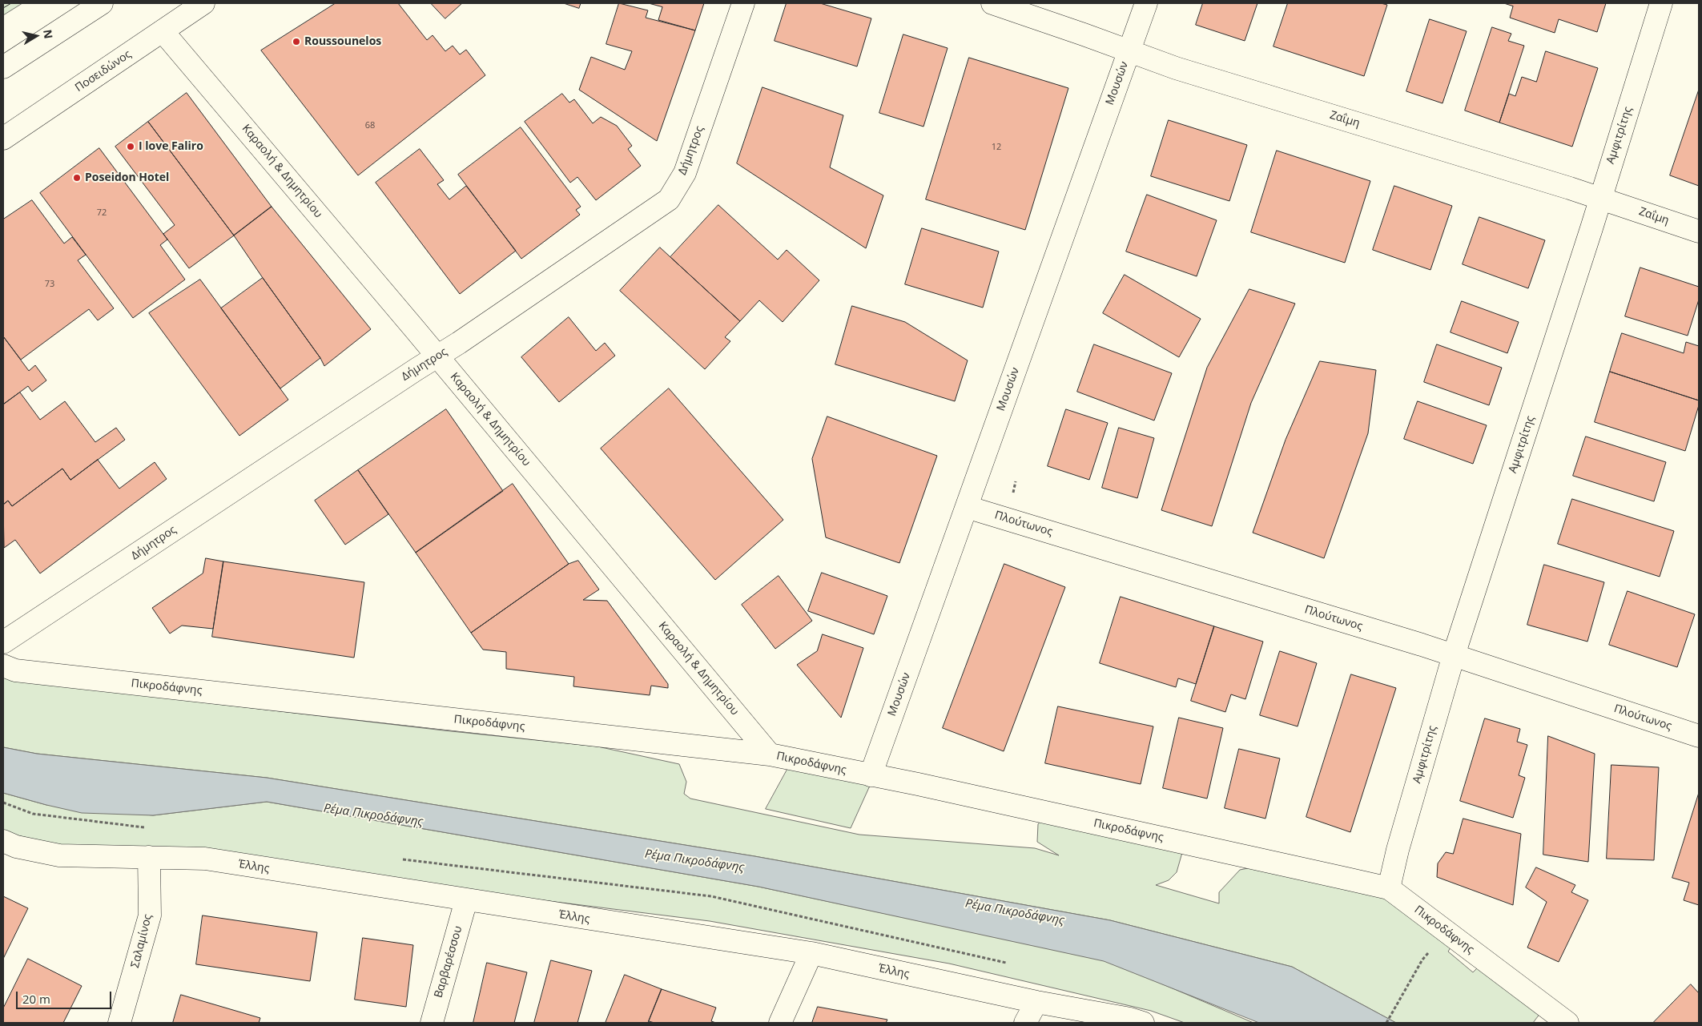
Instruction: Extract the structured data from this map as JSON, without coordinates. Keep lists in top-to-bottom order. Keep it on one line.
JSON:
{"streets":{"main road":["Ποσειδώνος","Μουσών","Ζαΐμη","Αμφιτρίτης","Δήμητρος","Καραολή & Δημητρίου","Πλούτωνος","Πικροδάφνης","Έλλης","Σαλαμίνος","Βαρβαρέσσου"]},"crossings":[["Ποσειδώνος","Καραολή & Δημητρίου"],["Μουσών","Ζαΐμη"],["Μουσών","Πλούτωνος"],["Μουσών","Πικροδάφνης"],["Ζαΐμη","Αμφιτρίτης"],["Αμφιτρίτης","Πλούτωνος"],["Αμφιτρίτης","Πικροδάφνης"],["Δήμητρος","Καραολή & Δημητρίου"],["Καραολή & Δημητρίου","Πικροδάφνης"],["Έλλης","Σαλαμίνος"],["Έλλης","Βαρβαρέσσου"]],"water":["Ρέμα Πικροδάφνης"],"places":["Roussounelos","I love Faliro","Poseidon Hotel"],"house_numbers":["68","12","72","73"],"scale_bar":"20 m","north":"right"}
